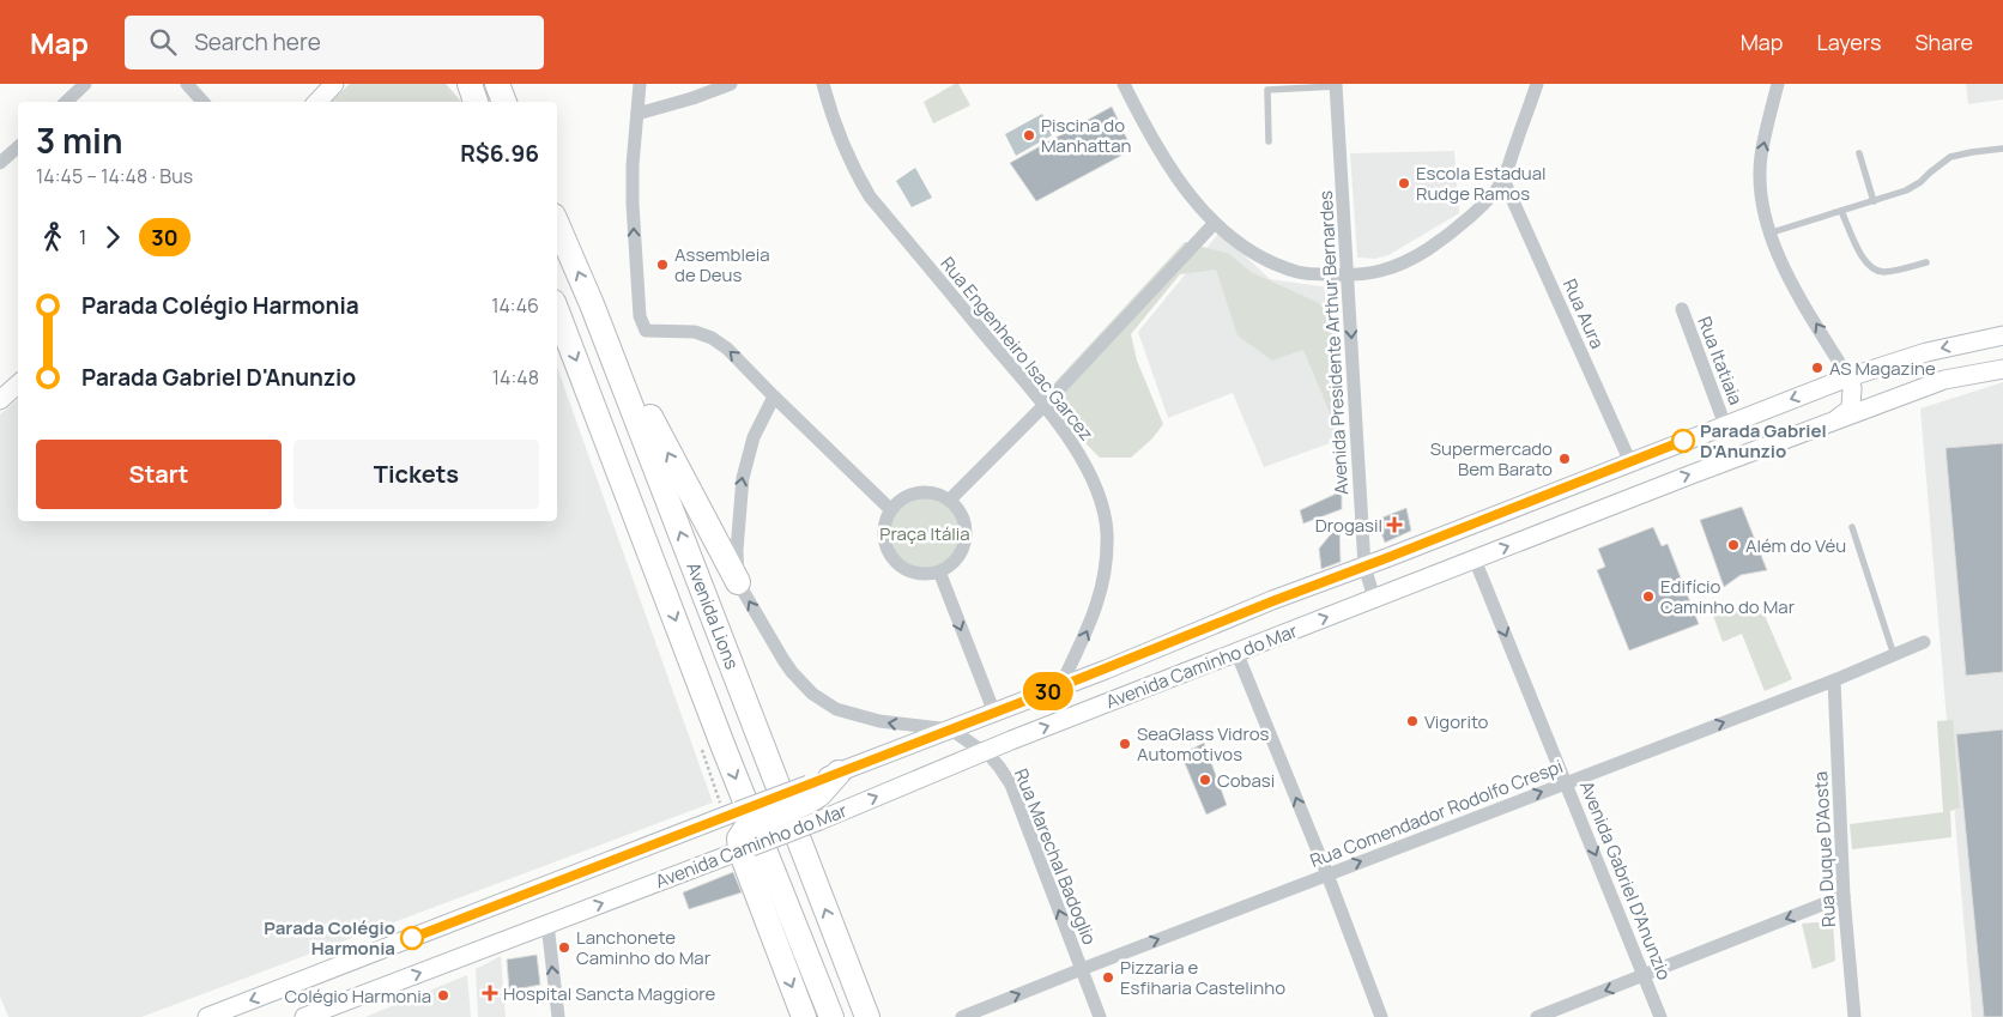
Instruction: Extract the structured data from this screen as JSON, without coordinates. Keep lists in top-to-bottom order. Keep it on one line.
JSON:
{"streets":{"highway":["Avenida Lions"],"main road":["Avenida Caminho do Mar"],"street":["Rua Aura","Avenida Presidente Arthur Bernardes","Rua Engenheiro Isac Garcez","Rua Itatiaia","Rua Comendador Rodolfo Crespi","Rua Duque D'Aosta","Rua Marechal Badoglio","Avenida Gabriel D'Anunzio"]},"crossings":[["Rua Aura","Avenida Caminho do Mar"],["Avenida Presidente Arthur Bernardes","Avenida Caminho do Mar"],["Rua Engenheiro Isac Garcez","Avenida Caminho do Mar"],["Rua Itatiaia","Avenida Caminho do Mar"],["Avenida Caminho do Mar","Rua Marechal Badoglio"],["Avenida Caminho do Mar","Avenida Gabriel D'Anunzio"],["Rua Comendador Rodolfo Crespi","Rua Duque D'Aosta"],["Rua Comendador Rodolfo Crespi","Rua Marechal Badoglio"],["Rua Comendador Rodolfo Crespi","Avenida Gabriel D'Anunzio"]],"one_way":["Avenida Presidente Arthur Bernardes","Rua Engenheiro Isac Garcez","Rua Comendador Rodolfo Crespi","Rua Marechal Badoglio","Avenida Gabriel D'Anunzio"],"parks":["Praça Itália"],"places":{"other":["Piscina do Manhattan","Escola Estadual Rudge Ramos","Assembleia de Deus","AS Magazine","Parada Gabriel D'Anunzio","Supermercado Bem Barato","Além do Véu","Edifício Caminho do Mar","Vigorito","SeaGlass Vidros Automotivos","Cobasi","Parada Colégio Harmonia","Lanchonete Caminho do Mar","Pizzaria e Esfiharia Castelinho","Colégio Harmonia"],"health":["Drogasil","Hospital Sancta Maggiore"]},"lines":["bus line 30"],"page":{"header":"Map","search":"Search here","nav":["Map","Layers","Share"],"on_map":"30","heading":["3 min","14:45 – 14:48 · Bus","R$6.96"],"legs":["1","30"],"list":[{"name":"Parada Colégio Harmonia","value":"14:46"},{"name":"Parada Gabriel D'Anunzio","value":"14:48"}],"buttons":["Start","Tickets"]}}
